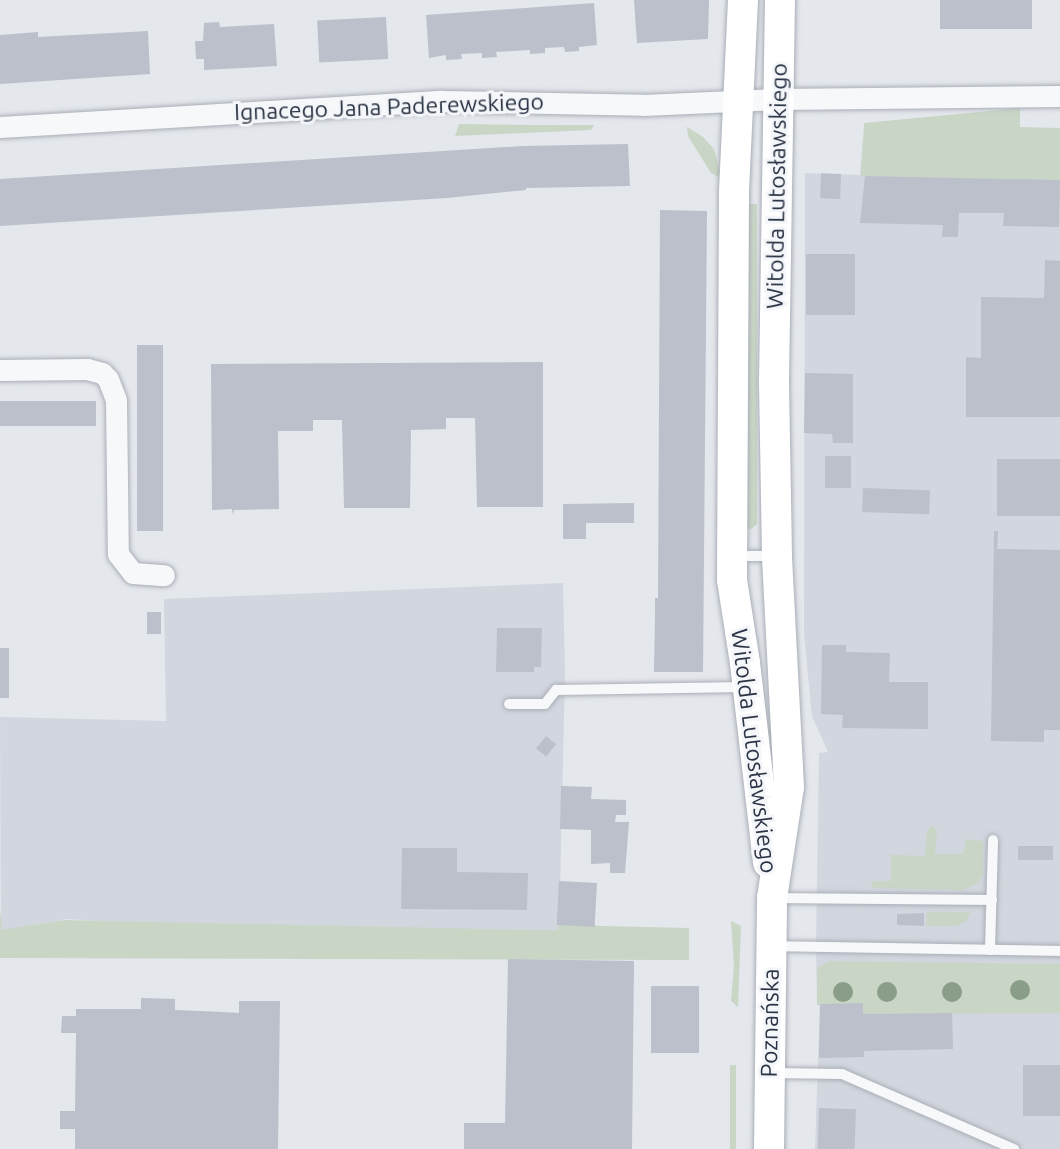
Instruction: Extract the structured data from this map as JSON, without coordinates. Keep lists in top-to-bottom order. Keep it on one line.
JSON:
{"streets":{"main road":["Witolda Lutosławskiego","Poznańska"],"street":["Ignacego Jana Paderewskiego"]},"crossings":[["Ignacego Jana Paderewskiego","Witolda Lutosławskiego"],["Witolda Lutosławskiego","Poznańska"]]}
